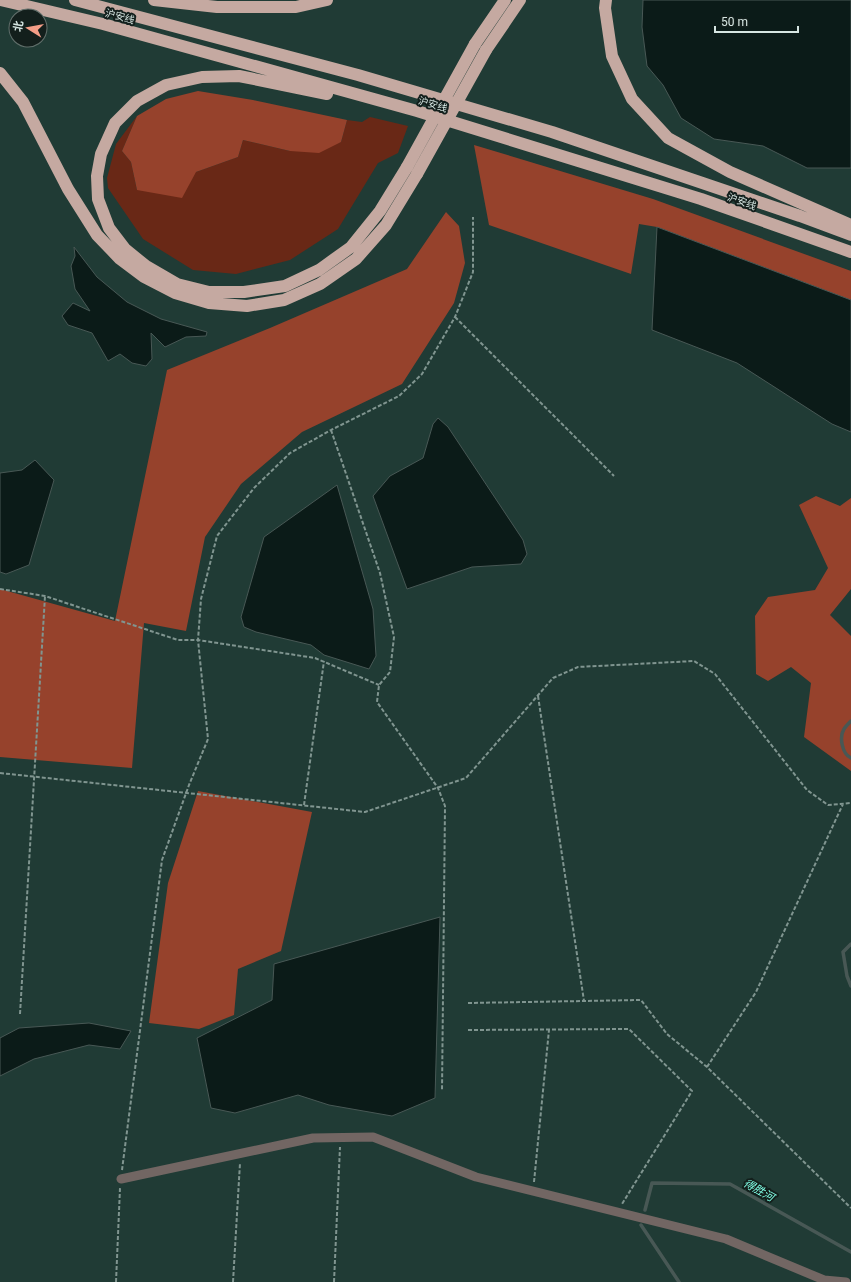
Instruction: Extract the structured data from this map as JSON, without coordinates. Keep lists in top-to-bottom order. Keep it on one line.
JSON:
{"streets":{"highway":["沪安线"]},"water":["得胜河"],"scale_bar":"50 m","north":"left"}
